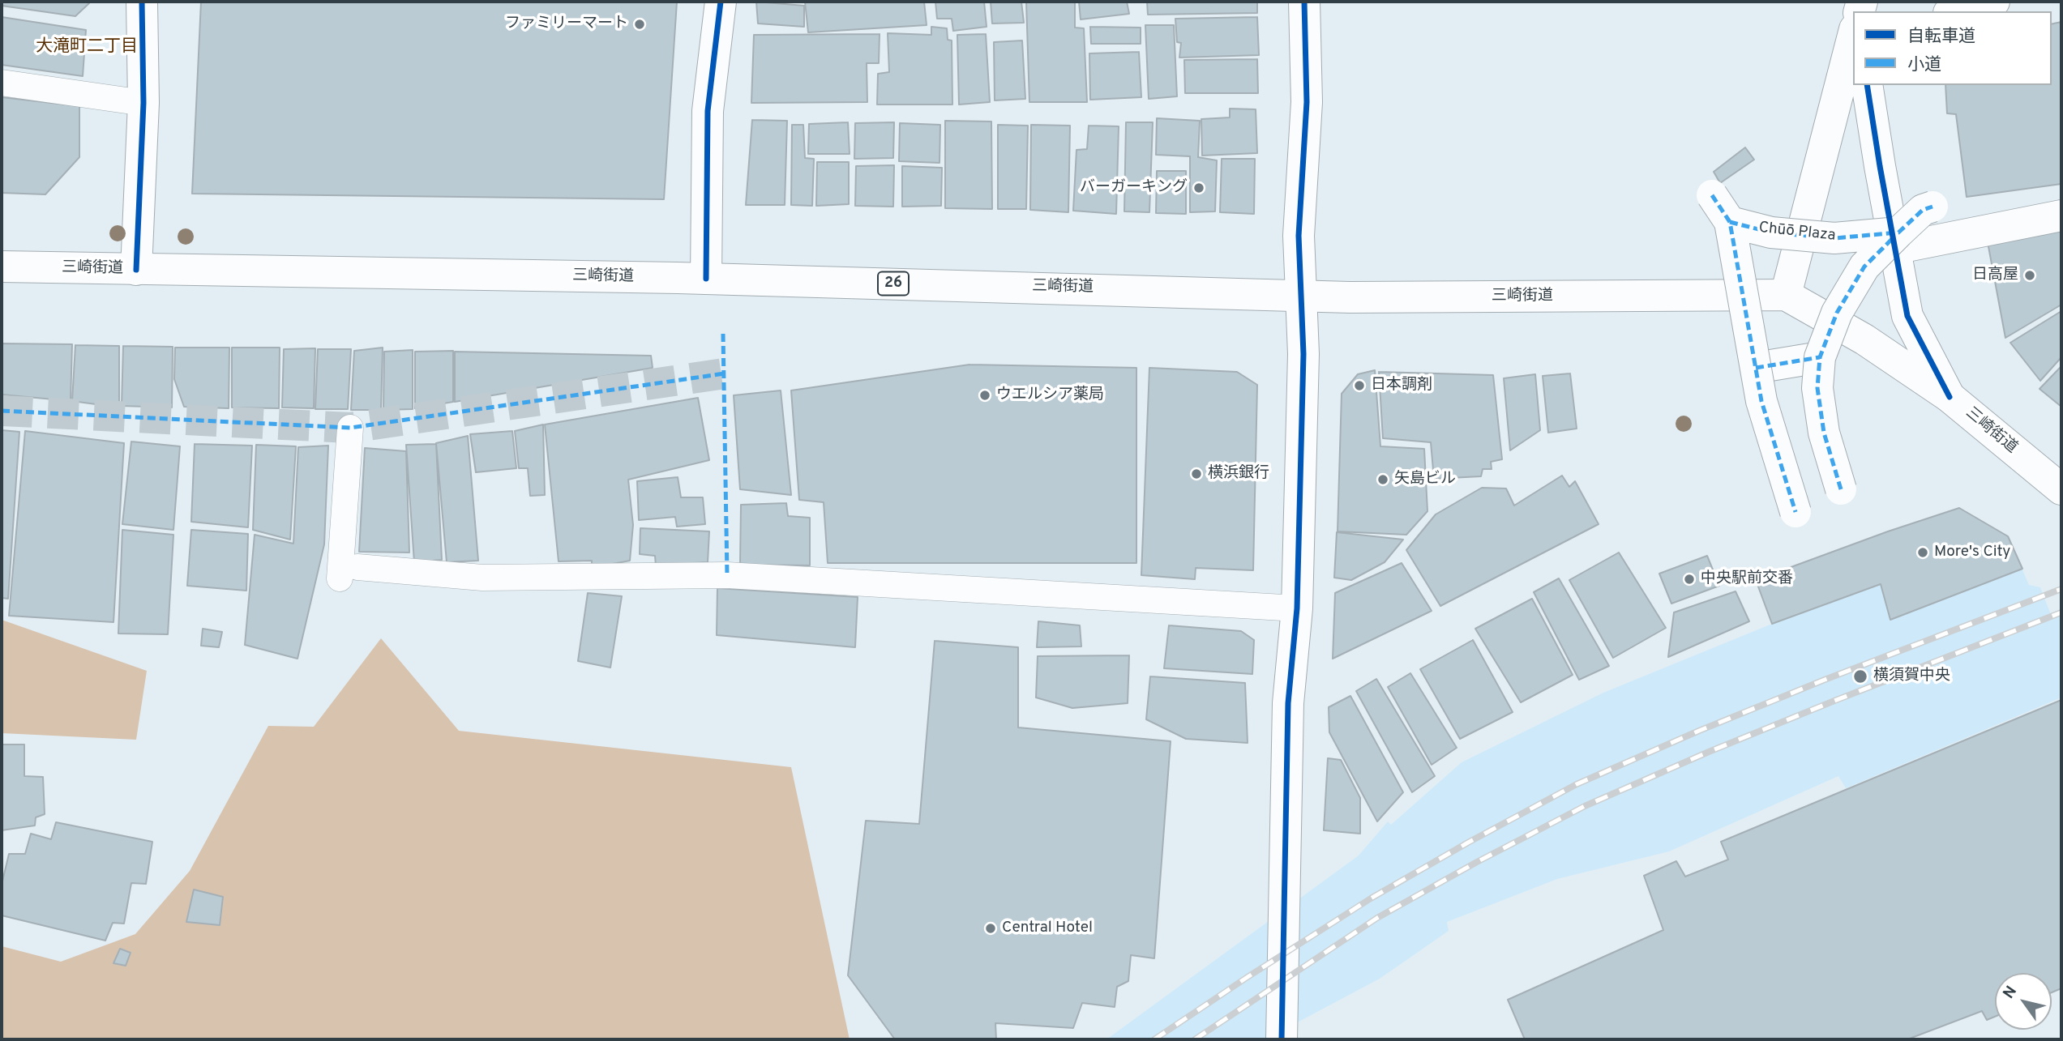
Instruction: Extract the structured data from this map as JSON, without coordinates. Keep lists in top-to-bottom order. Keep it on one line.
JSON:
{"streets":{"street":["Chūō Plaza","三崎街道","26"]},"districts":["大滝町二丁目"],"places":["ファミリーマート","バーガーキング","日高屋","日本調剤","ウエルシア薬局","横浜銀行","矢島ビル","More's City","中央駅前交番","横須賀中央","Central Hotel"],"legend":["自転車道","小道"],"north":"top left"}
